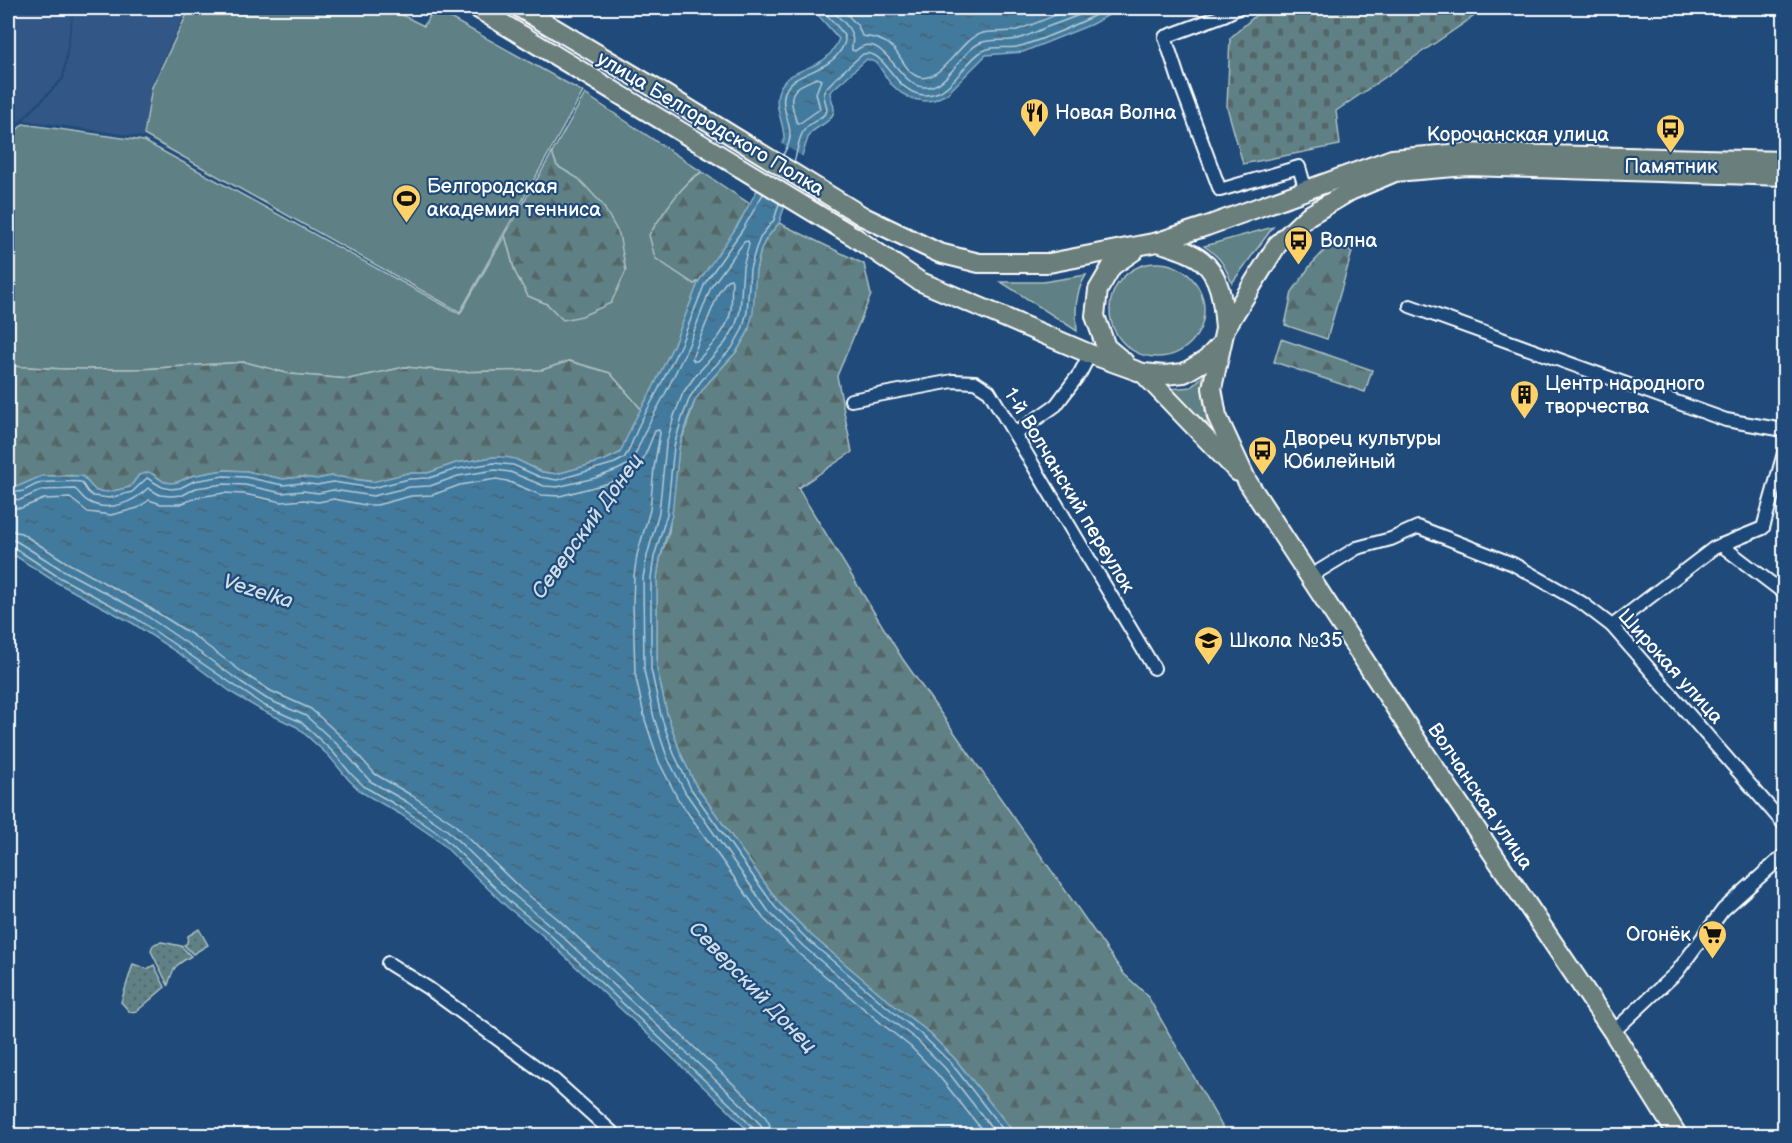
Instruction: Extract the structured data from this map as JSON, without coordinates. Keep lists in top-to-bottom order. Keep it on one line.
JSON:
{"streets":{"main road":["улица Белгородского Полка","Корочанская улица","Волчанская улица"],"street":["1-й Волчанский переулок","Широкая улица"]},"crossings":[["улица Белгородского Полка","Корочанская улица"],["Широкая улица","Волчанская улица"]],"water":["Северский Донец","Vezelka"],"places":{"restaurant":["Новая Волна"],"bus stop":["Памятник","Волна","Дворец культуры Юбилейный"],"sports":["Белгородская академия тенниса"],"building":["Центр народного творчества"],"school or university":["Школа №35"],"supermarket":["Огонёк"]}}
